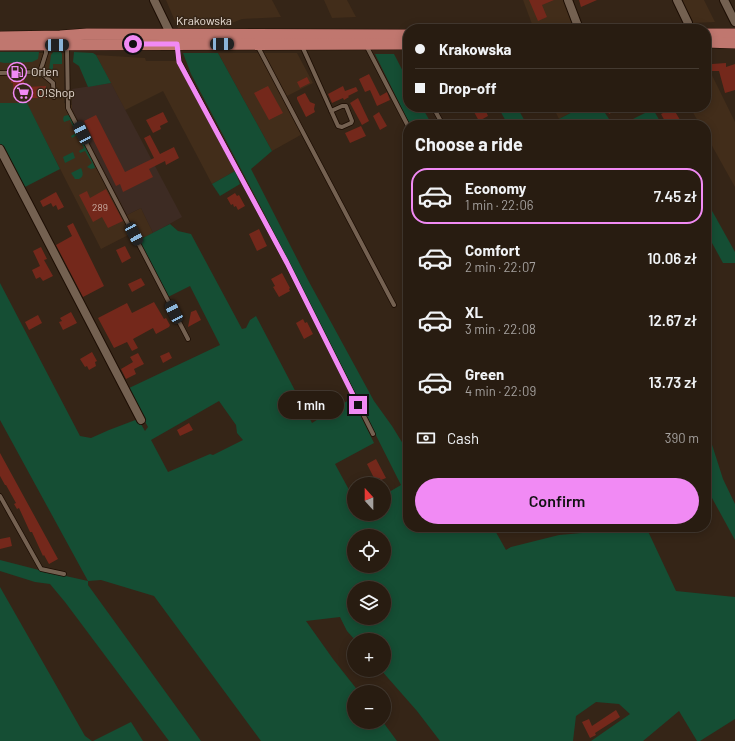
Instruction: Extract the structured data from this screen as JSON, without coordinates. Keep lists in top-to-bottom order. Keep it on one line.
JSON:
{"streets":{"main road":["Krakowska"]},"places":{"fuel station":["Orlen"],"supermarket":["O!Shop"]},"house_numbers":["289"],"north":"top","page":{"banner":["Krakowska","Drop-off"],"heading":"Choose a ride","list":[{"name":"Economy","note":"1 min · 22:06","value":"7.45 zł"},{"name":"Comfort","note":"2 min · 22:07","value":"10.06 zł"},{"name":"XL","note":"3 min · 22:08","value":"12.67 zł"},{"name":"Green","note":"4 min · 22:09","value":"13.73 zł"}],"bubble":"1 min","pay":["Cash","390 m"],"buttons":"Confirm","map_buttons":["+","−"]}}
